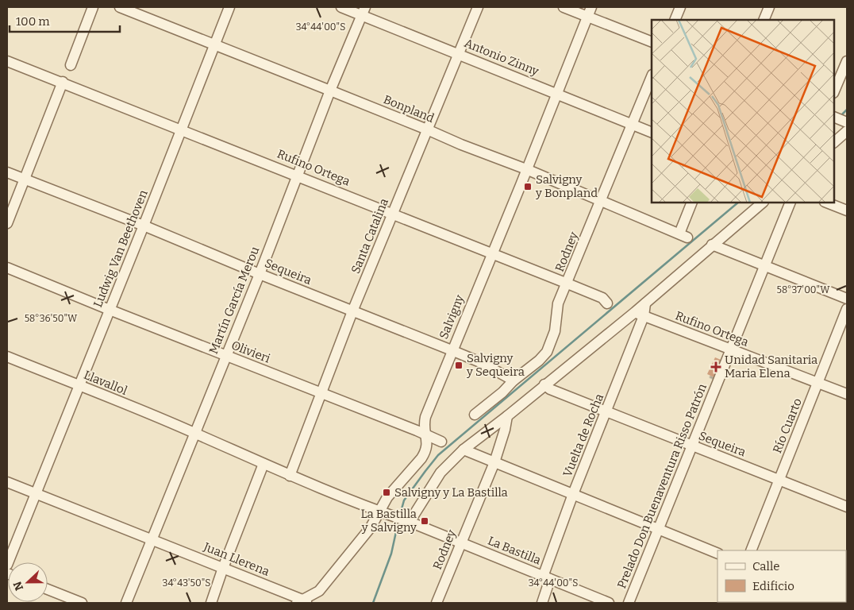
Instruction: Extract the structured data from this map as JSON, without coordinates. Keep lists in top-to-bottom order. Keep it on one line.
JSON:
{"streets":{"street":["Antonio Zinny","Bonpland","Rufino Ortega","Santa Catalina","Ludwig Van Beethoven","Rodney","Sequeira","Martín García Merou","Salvigny","Olivieri","Llavallol","Río Cuarto","Vuelta de Rocha","Prelado Don Buenaventura Risso Patrón","La Bastilla","Juan Llerena"]},"crossings":[["Antonio Zinny","Santa Catalina"],["Antonio Zinny","Rodney"],["Antonio Zinny","Martín García Merou"],["Antonio Zinny","Salvigny"],["Bonpland","Santa Catalina"],["Bonpland","Ludwig Van Beethoven"],["Bonpland","Rodney"],["Bonpland","Martín García Merou"],["Bonpland","Salvigny"],["Rufino Ortega","Santa Catalina"],["Rufino Ortega","Ludwig Van Beethoven"],["Rufino Ortega","Rodney"],["Rufino Ortega","Martín García Merou"],["Rufino Ortega","Salvigny"],["Rufino Ortega","Río Cuarto"],["Rufino Ortega","Vuelta de Rocha"],["Rufino Ortega","Prelado Don Buenaventura Risso Patrón"],["Santa Catalina","Sequeira"],["Santa Catalina","Olivieri"],["Ludwig Van Beethoven","Sequeira"],["Ludwig Van Beethoven","Olivieri"],["Ludwig Van Beethoven","Llavallol"],["Rodney","Sequeira"],["Rodney","La Bastilla"],["Sequeira","Martín García Merou"],["Sequeira","Salvigny"],["Sequeira","Río Cuarto"],["Sequeira","Vuelta de Rocha"],["Sequeira","Prelado Don Buenaventura Risso Patrón"],["Martín García Merou","Olivieri"],["Martín García Merou","Llavallol"],["Martín García Merou","Juan Llerena"],["Salvigny","Olivieri"],["Salvigny","La Bastilla"],["Salvigny","Juan Llerena"],["Vuelta de Rocha","La Bastilla"]],"places":{"transit":["Salvigny y Bonpland","Salvigny y Sequeira","Salvigny y La Bastilla","La Bastilla y Salvigny"],"health":["Unidad Sanitaria Maria Elena"]},"legend":["Calle","Edificio"],"scale_bar":"100 m","north":"left","coordinates":["34°44'00\"S","58°37'00\"W","58°36'50\"W","34°43'50\"S"]}
